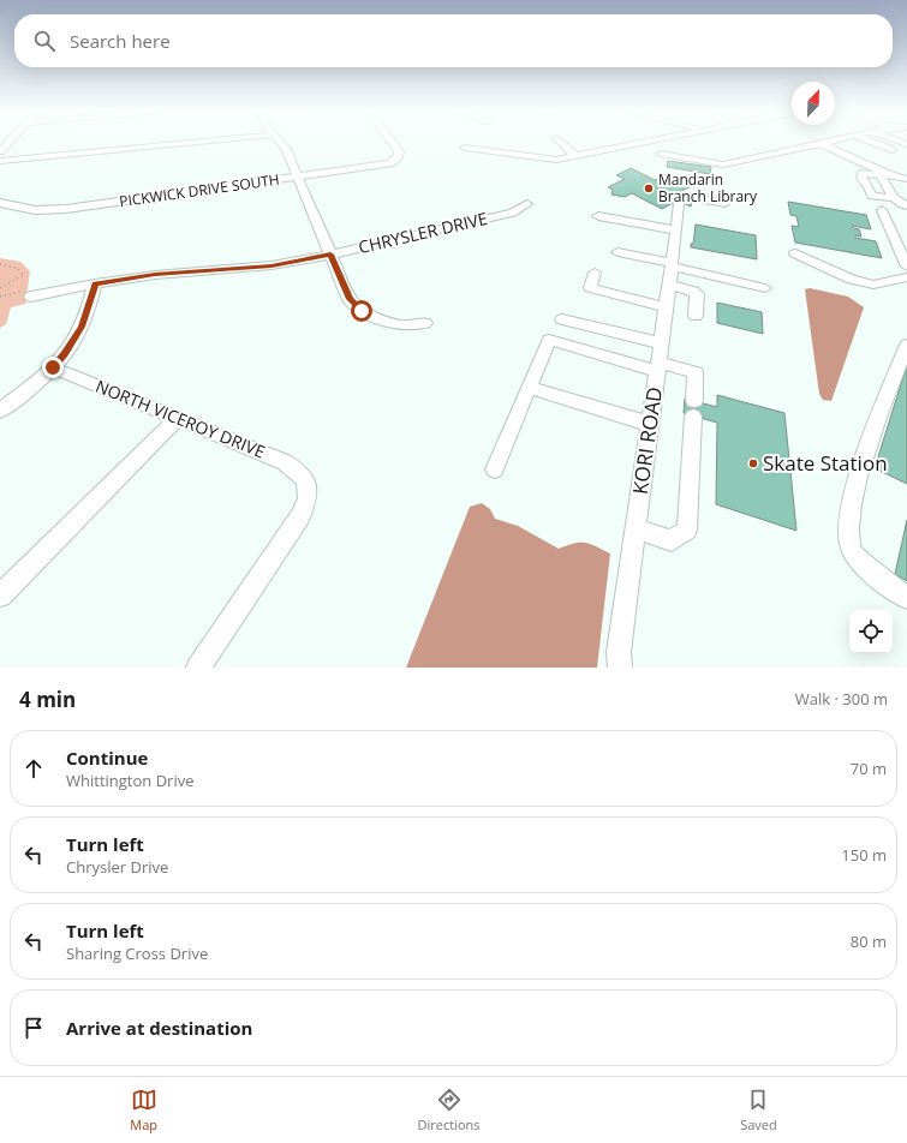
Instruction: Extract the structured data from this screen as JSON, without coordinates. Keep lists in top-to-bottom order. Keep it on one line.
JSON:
{"streets":{"street":["PICKWICK DRIVE SOUTH","CHRYSLER DRIVE","NORTH VICEROY DRIVE","KORI ROAD"]},"places":["Mandarin Branch Library","Skate Station"],"north":"top right","page":{"search":"Search here","heading":["4 min","Walk · 300 m"],"list":[["Continue","Whittington Drive","70 m"],["Turn left","Chrysler Drive","150 m"],["Turn left","Sharing Cross Drive","80 m"],"Arrive at destination"],"nav":["Map","Directions","Saved"]}}
